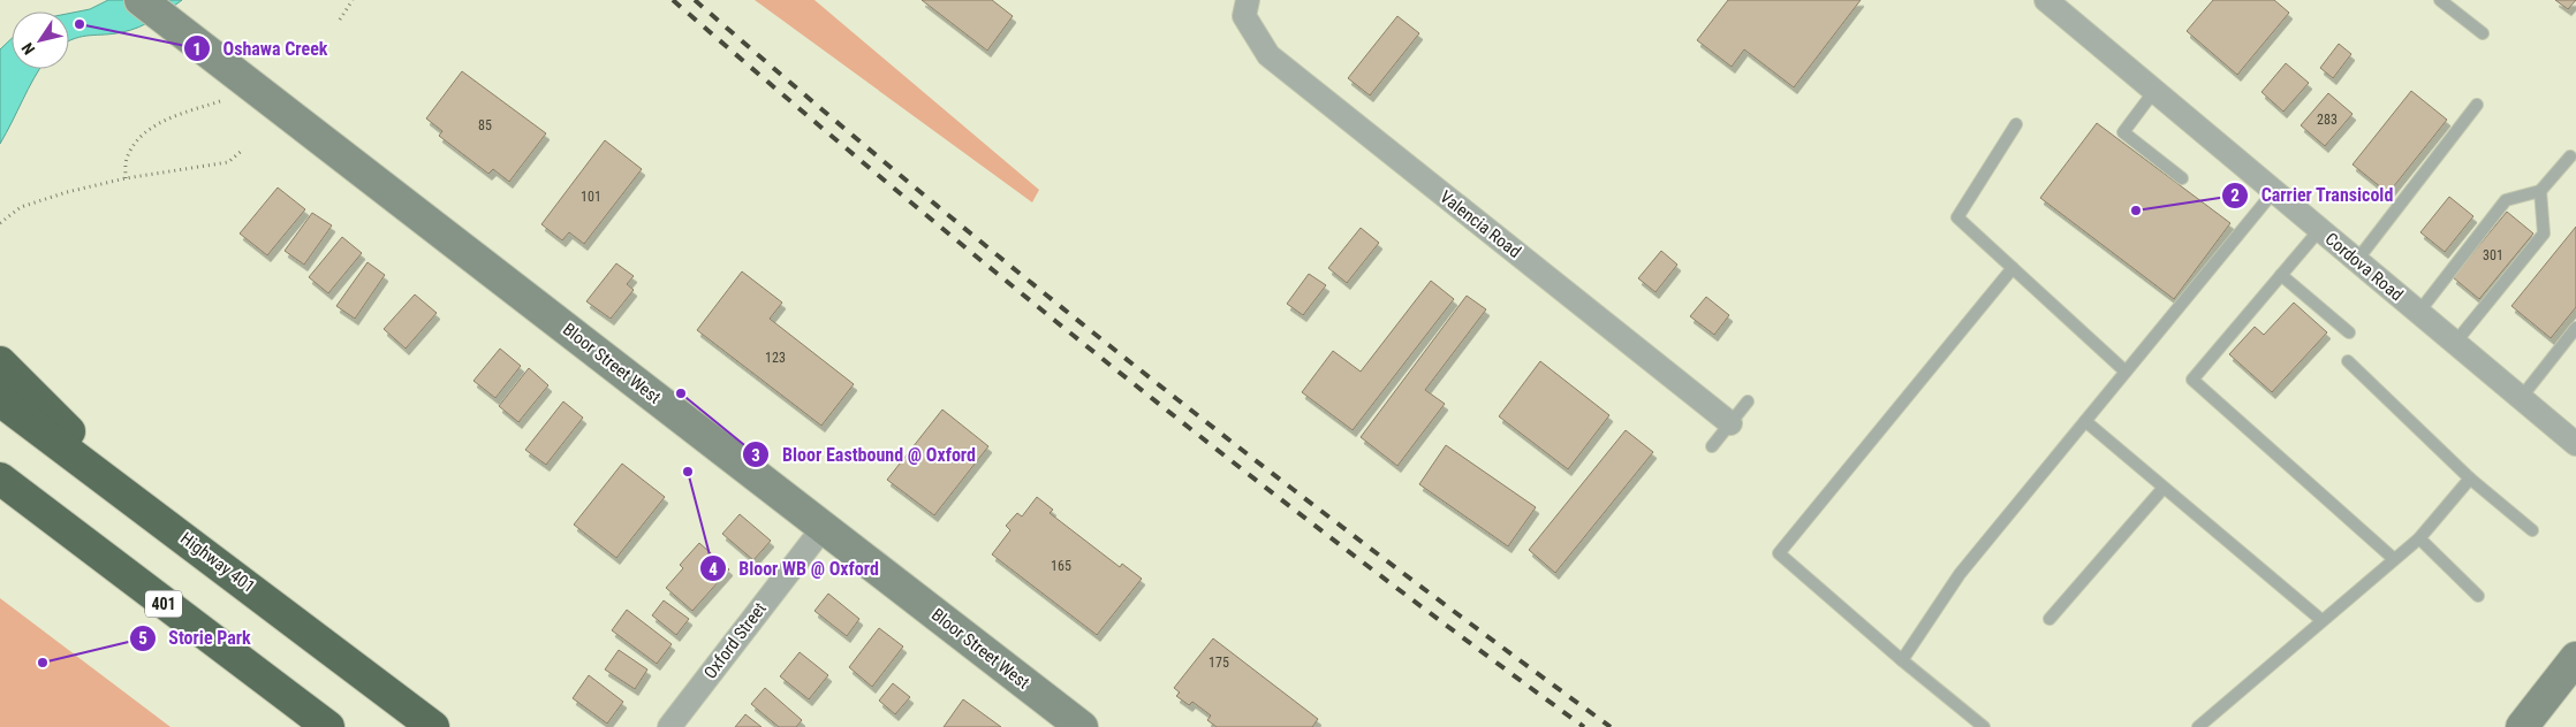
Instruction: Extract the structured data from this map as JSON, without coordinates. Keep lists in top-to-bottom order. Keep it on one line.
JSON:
{"streets":{"highway":["Highway 401","401"],"main road":["Bloor Street West"],"street":["Valencia Road","Cordova Road","Oxford Street"]},"crossings":[["Bloor Street West","Oxford Street"]],"places":["Oshawa Creek","Carrier Transicold","Bloor Eastbound @ Oxford","Bloor WB @ Oxford","Storie Park"],"house_numbers":["283","85","101","301","123","165","175"],"north":"bottom left"}
